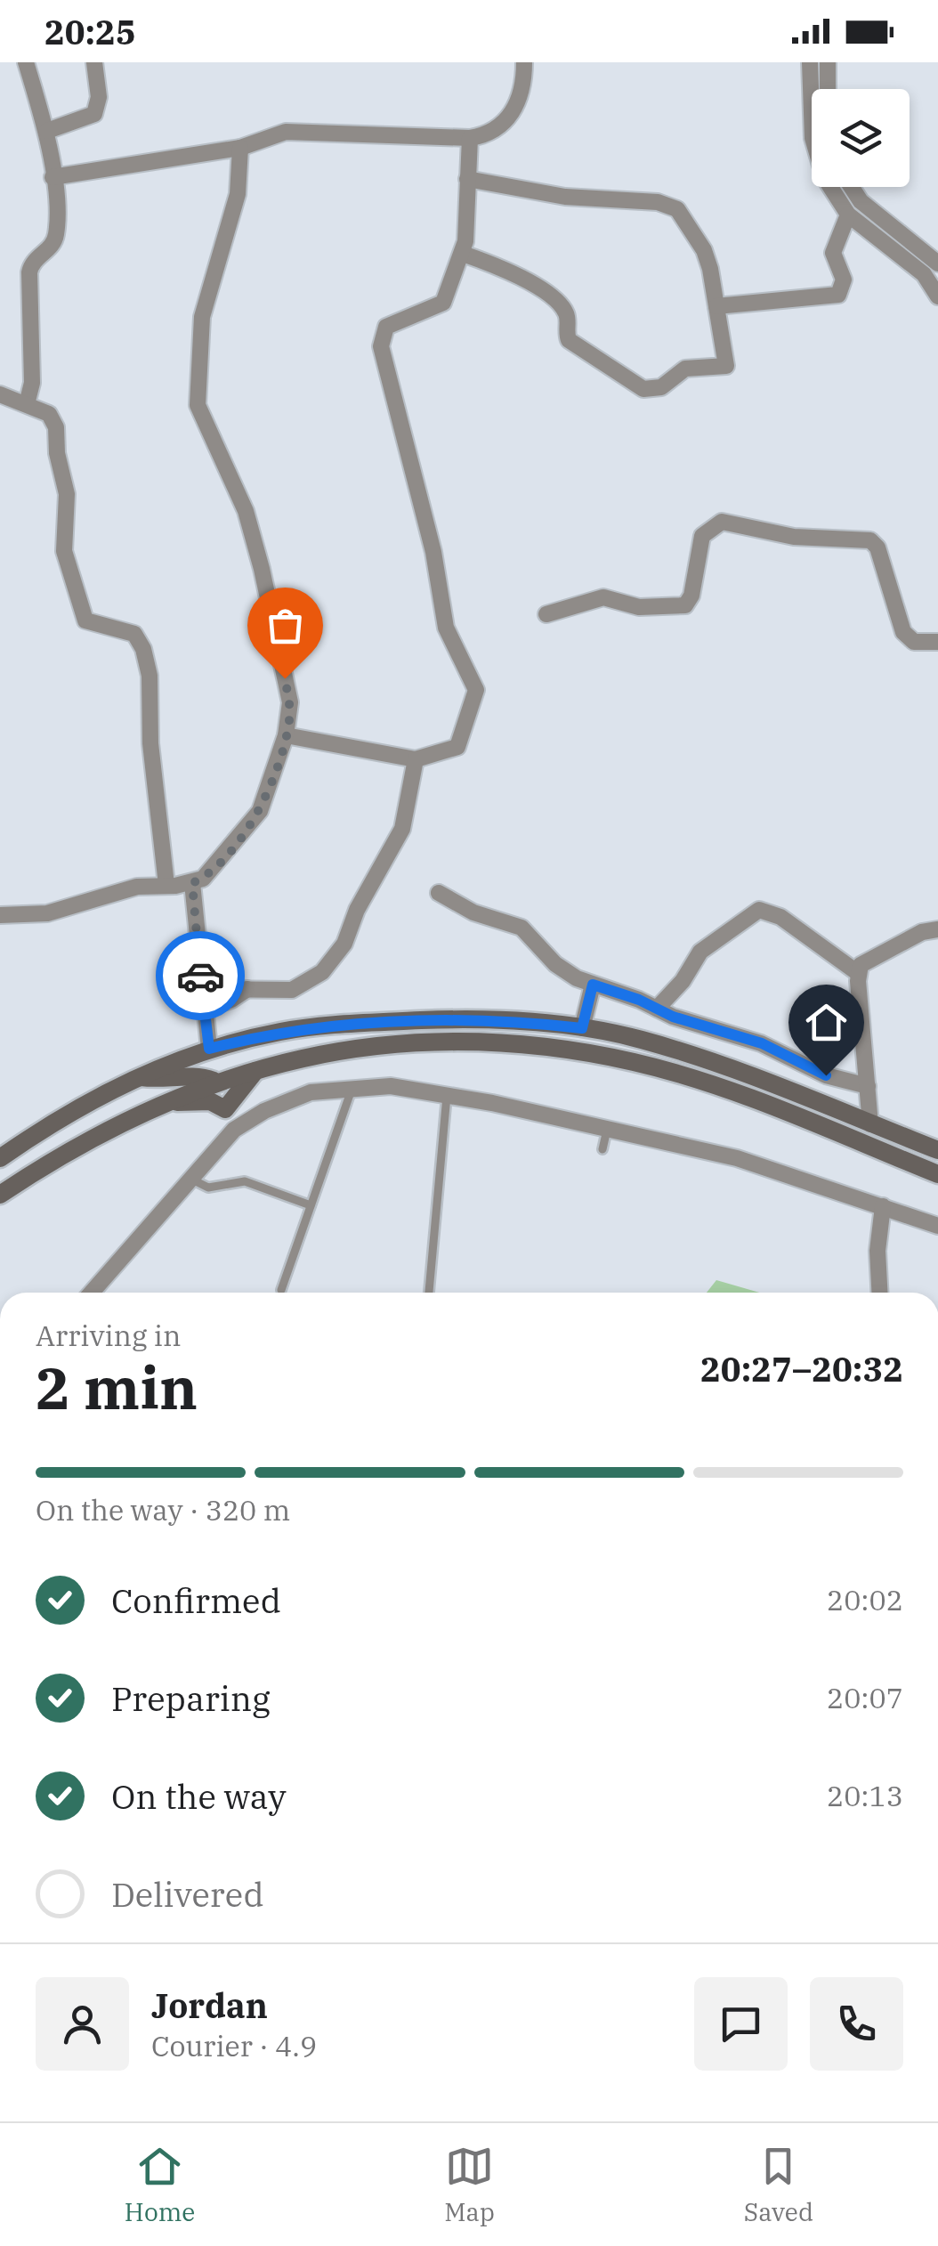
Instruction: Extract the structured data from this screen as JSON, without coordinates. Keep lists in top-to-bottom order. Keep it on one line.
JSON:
{"page":{"status":"20:25","heading":["2 min","Arriving in","20:27–20:32"],"panel":["Jordan","Courier · 4.9"],"bar":"On the way · 320 m","list":[["Confirmed","20:02"],["Preparing","20:07"],["On the way","20:13"],"Delivered"],"tabs":["Home","Map","Saved"]}}
